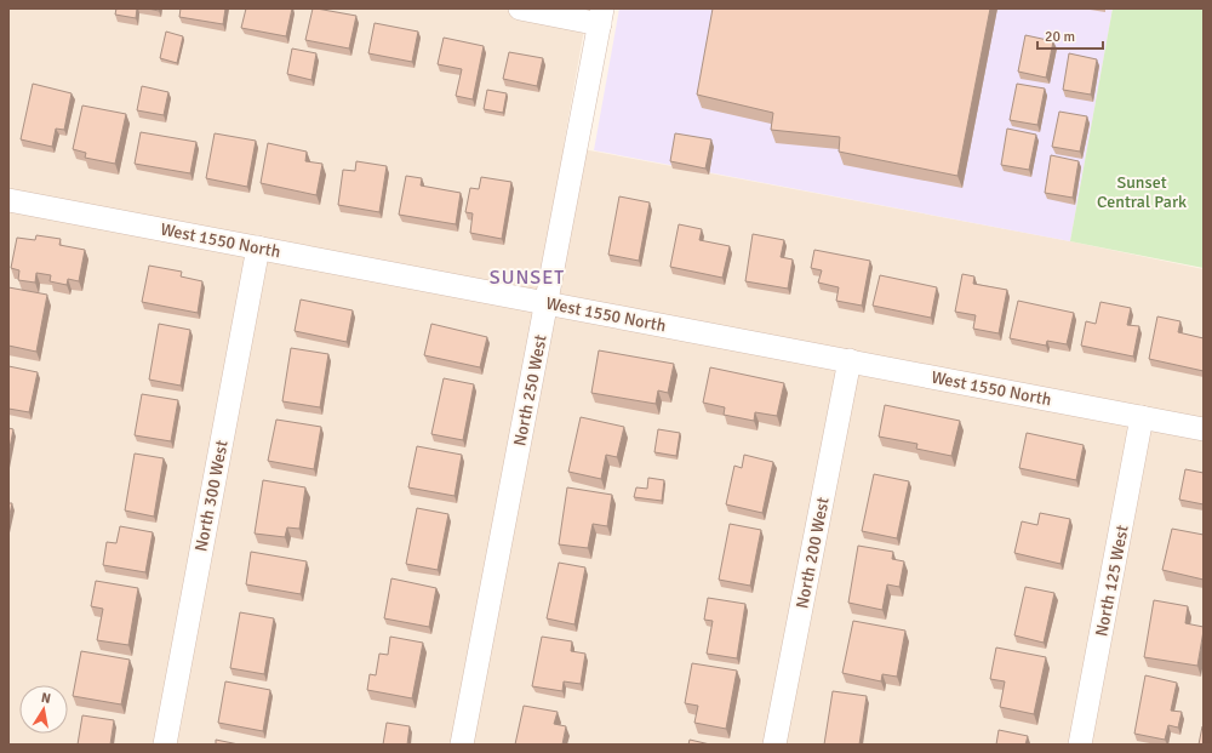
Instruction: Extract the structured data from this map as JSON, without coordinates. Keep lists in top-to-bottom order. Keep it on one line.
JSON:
{"streets":{"street":["West 1550 North","North 250 West","North 300 West","North 200 West","North 125 West"]},"crossings":[["West 1550 North","North 250 West"],["West 1550 North","North 300 West"],["West 1550 North","North 200 West"],["West 1550 North","North 125 West"]],"districts":["SUNSET"],"parks":["Sunset Central Park"],"scale_bar":"20 m","north":"top"}
